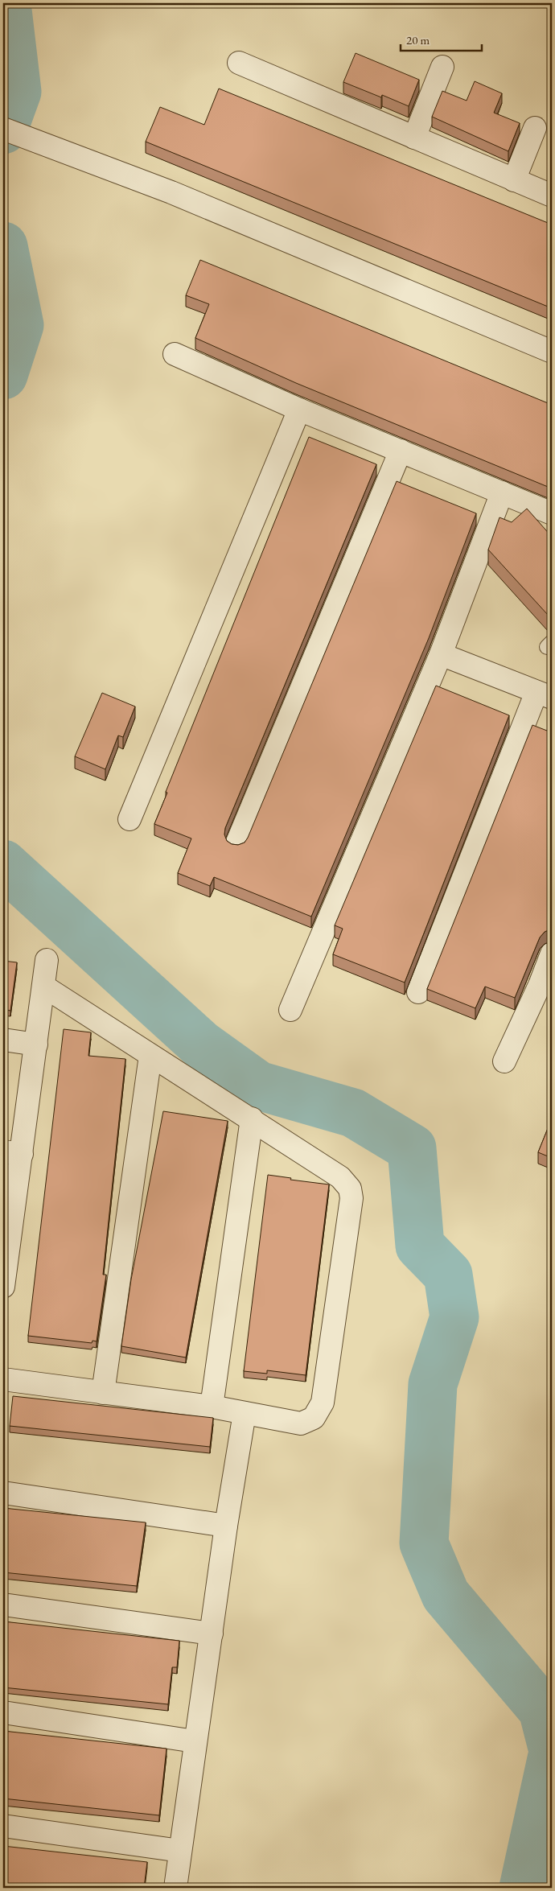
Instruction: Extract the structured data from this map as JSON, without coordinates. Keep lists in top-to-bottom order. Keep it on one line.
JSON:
{"scale_bar":"20 m"}
